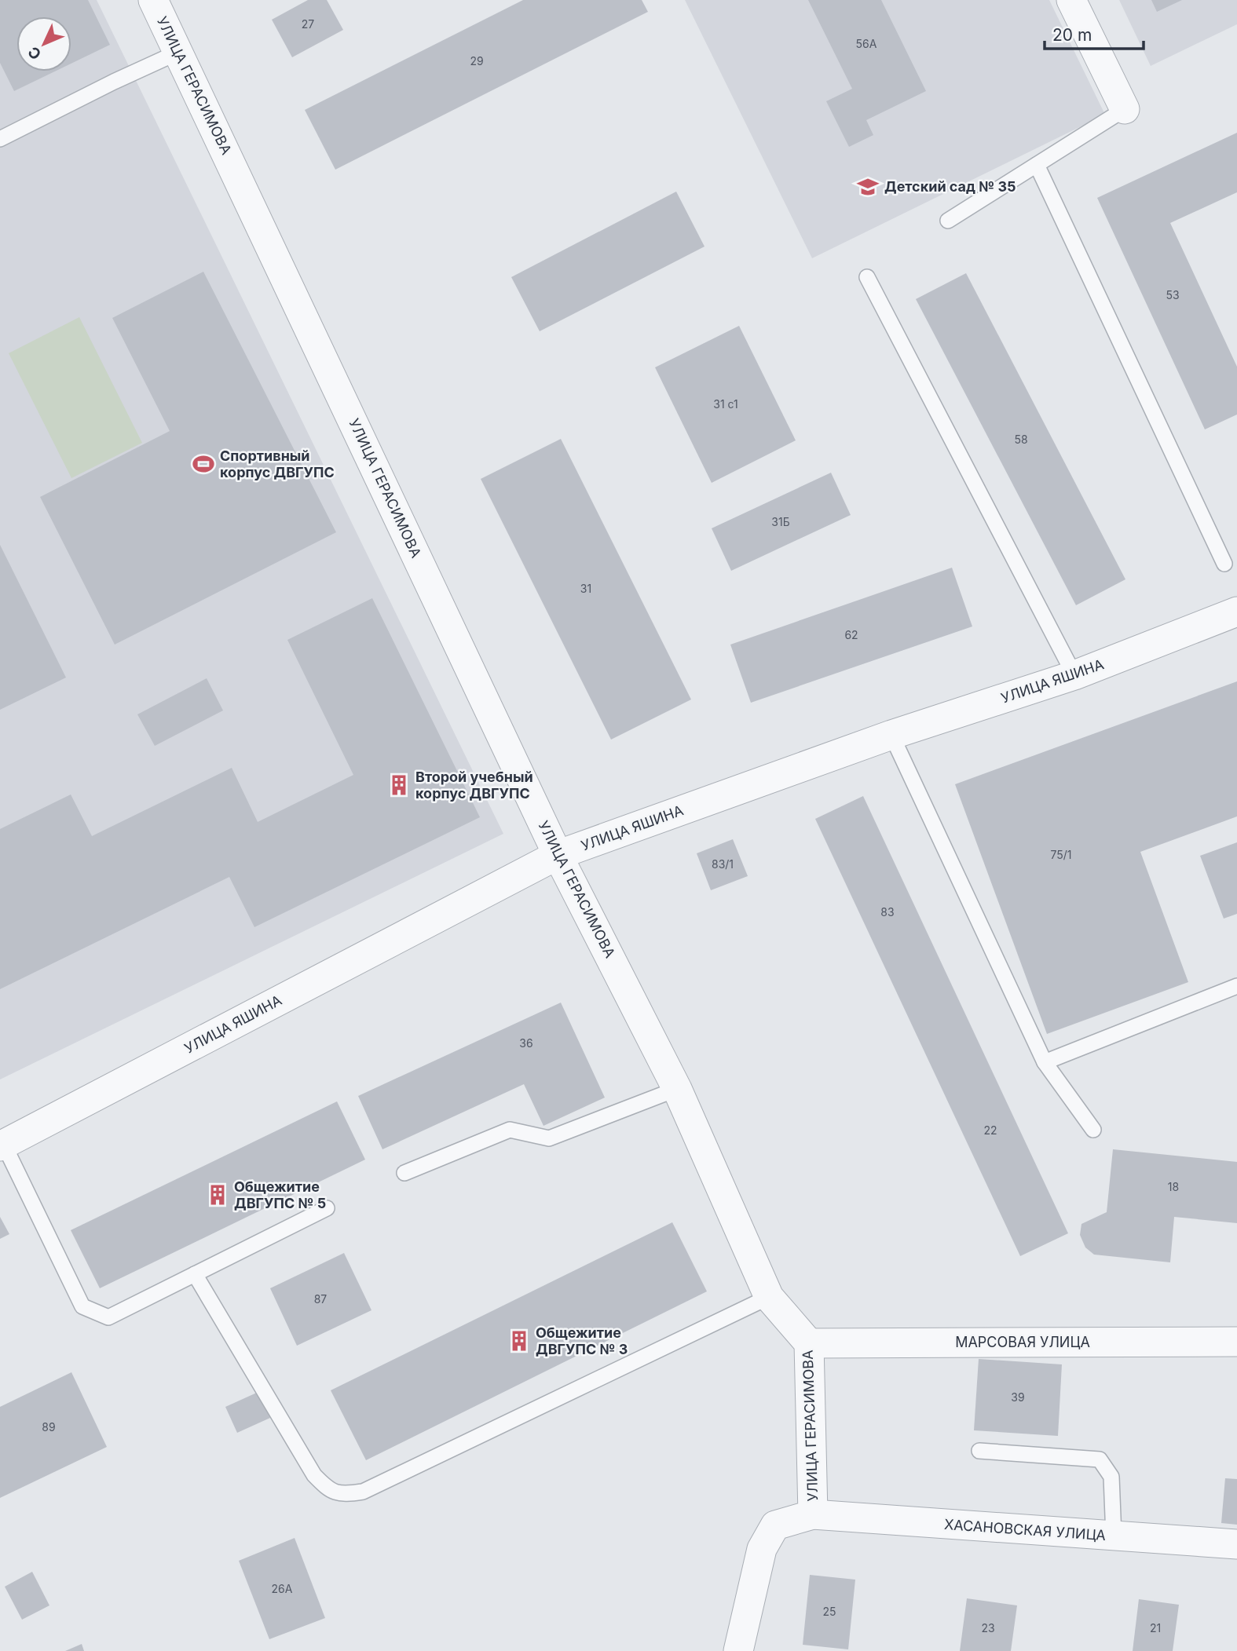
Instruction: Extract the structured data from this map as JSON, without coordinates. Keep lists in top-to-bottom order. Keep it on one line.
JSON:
{"streets":{"street":["УЛИЦА ГЕРАСИМОВА","УЛИЦА ЯШИНА","МАРСОВАЯ УЛИЦА","ХАСАНОВСКАЯ УЛИЦА"]},"crossings":[["УЛИЦА ГЕРАСИМОВА","УЛИЦА ЯШИНА"],["УЛИЦА ГЕРАСИМОВА","МАРСОВАЯ УЛИЦА"],["УЛИЦА ГЕРАСИМОВА","ХАСАНОВСКАЯ УЛИЦА"]],"places":{"school or university":["Детский сад № 35"],"sports":["Спортивный корпус ДВГУПС"],"building":["Второй учебный корпус ДВГУПС","Общежитие ДВГУПС № 5","Общежитие ДВГУПС № 3"]},"house_numbers":["27","56А","29","53","31 с1","58","31Б","31","62","75/1","83/1","83","36","22","18","87","39","89","26А","25","23","21"],"scale_bar":"20 m","north":"bottom left"}
